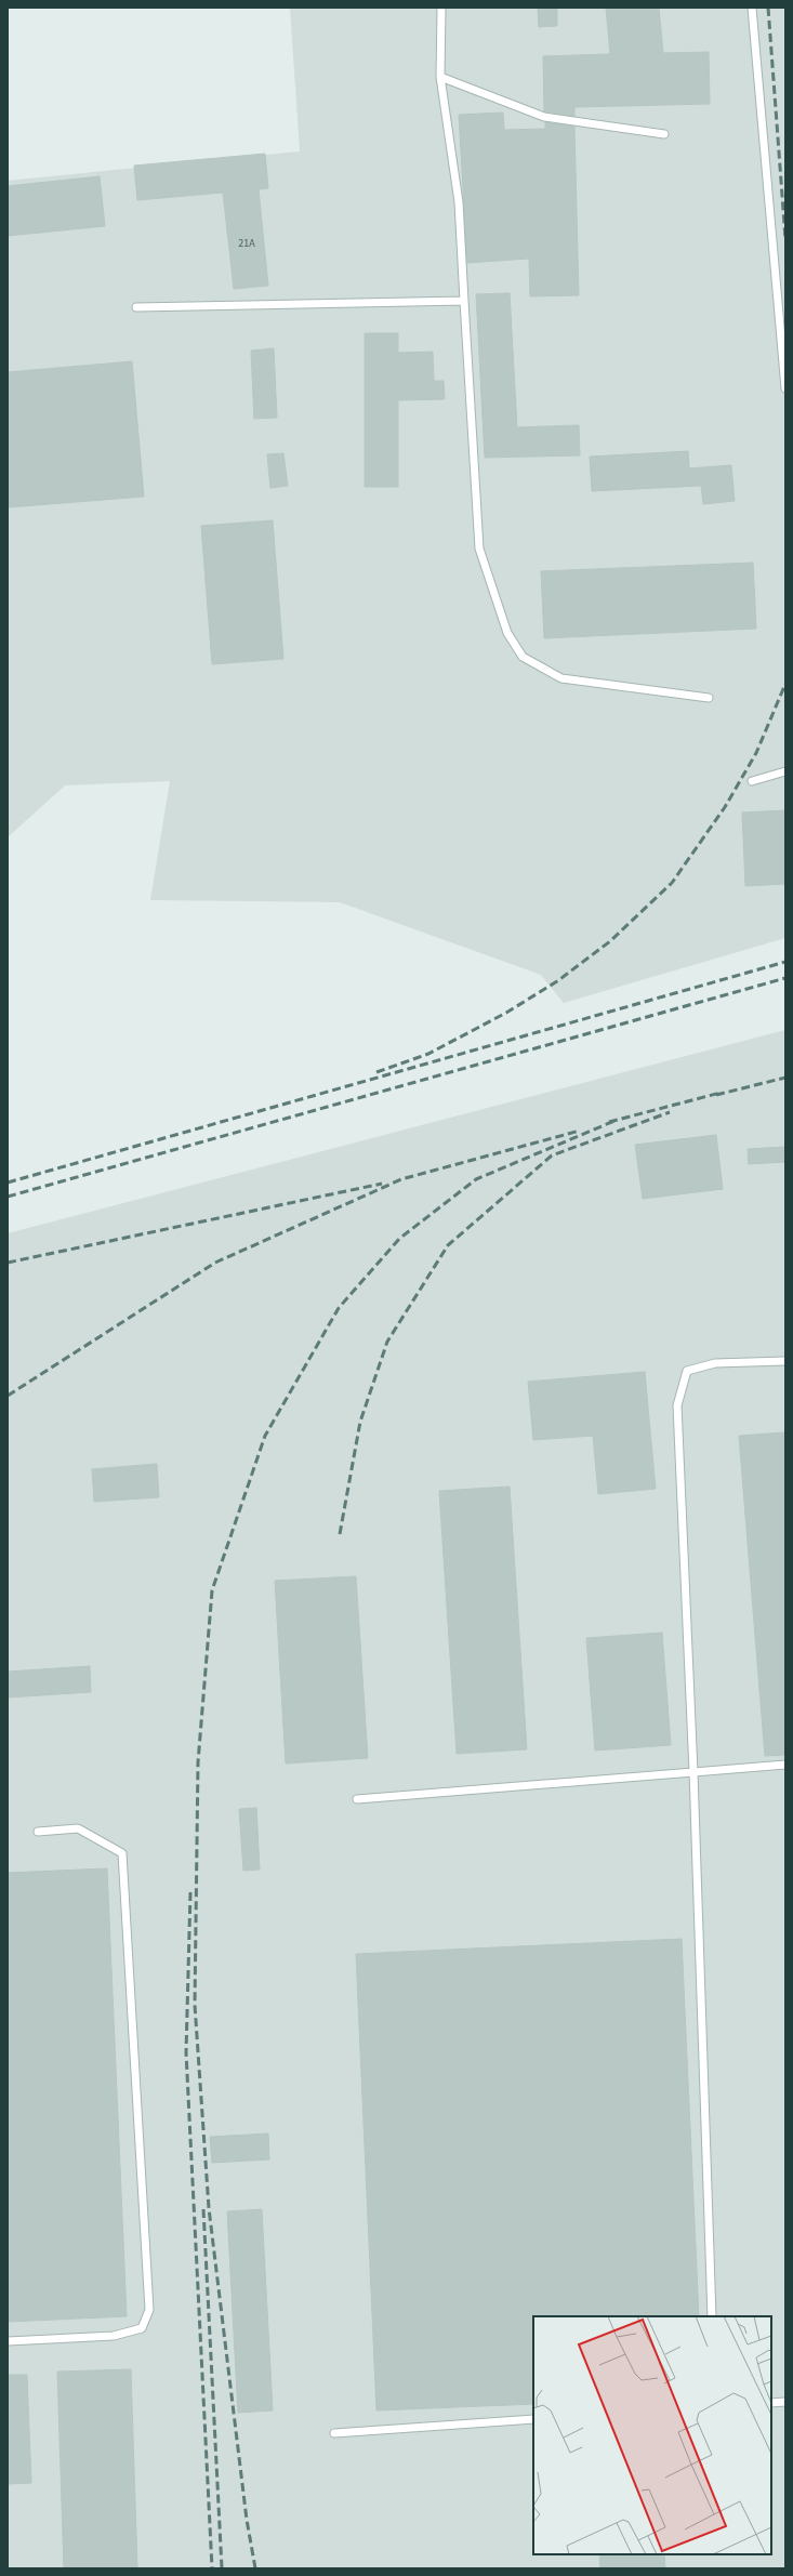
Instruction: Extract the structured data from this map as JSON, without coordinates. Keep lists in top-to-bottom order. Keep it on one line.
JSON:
{"house_numbers":["21А"]}
